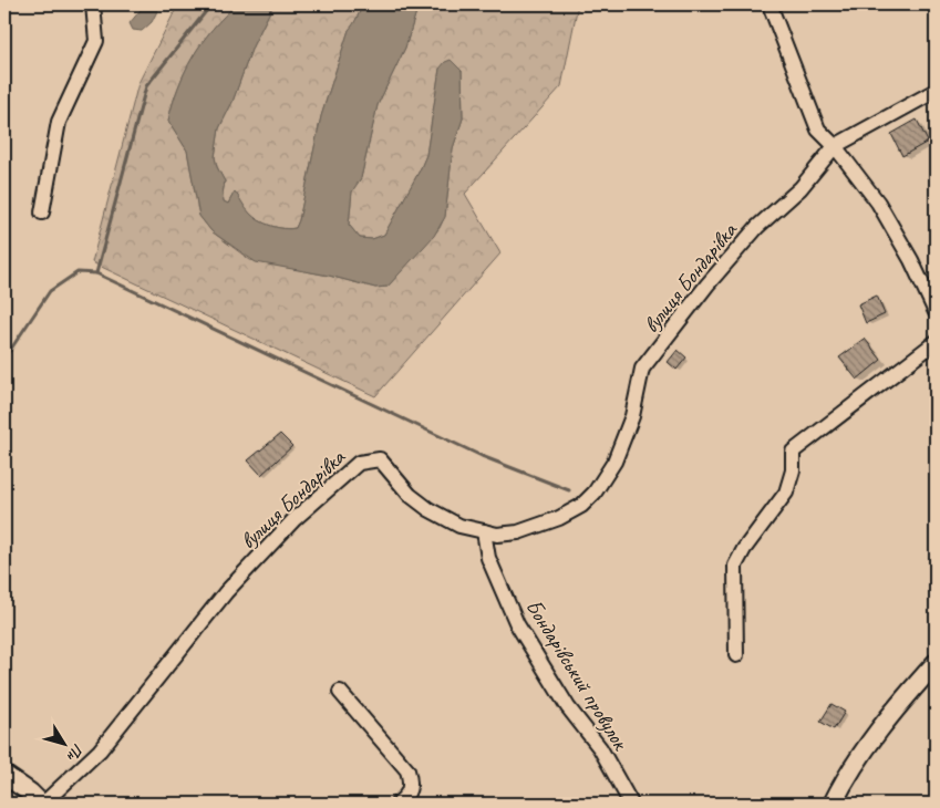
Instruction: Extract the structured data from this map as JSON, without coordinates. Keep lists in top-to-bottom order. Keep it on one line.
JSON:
{"streets":{"street":["вулиця Бондарівка","Бондарівський провулок"]},"crossings":[["вулиця Бондарівка","Бондарівський провулок"]],"north":"bottom right"}
